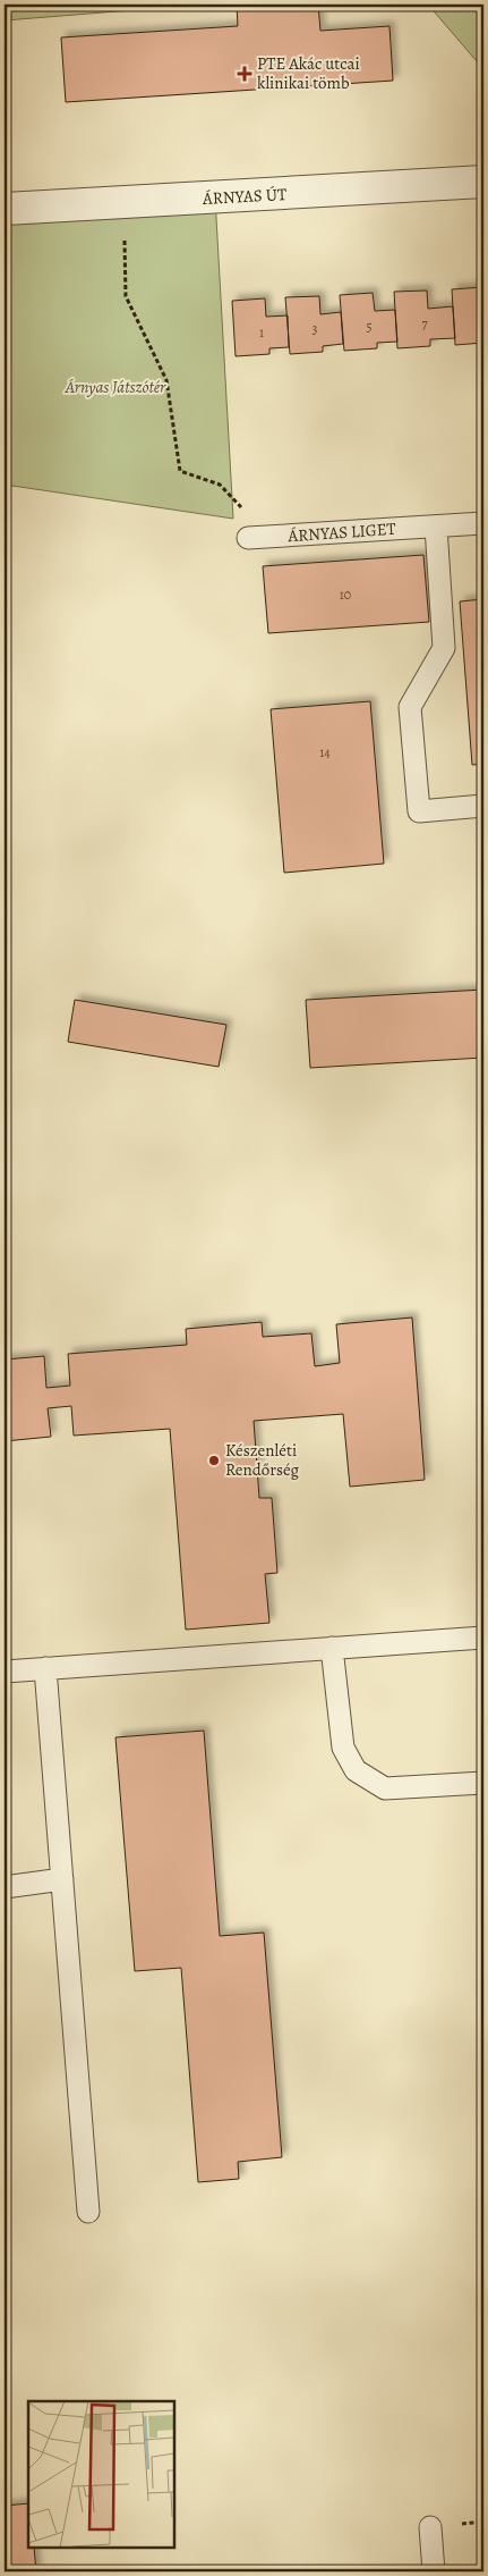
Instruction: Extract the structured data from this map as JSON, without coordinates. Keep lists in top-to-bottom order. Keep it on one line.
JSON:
{"streets":{"street":["ÁRNYAS ÚT"],"lane":["ÁRNYAS LIGET"]},"parks":["Árnyas Játszótér"],"places":{"health":["PTE Akác utcai klinikai tömb"],"other":["Készenléti Rendőrség"]},"house_numbers":["7","5","3","1","10","14"]}
